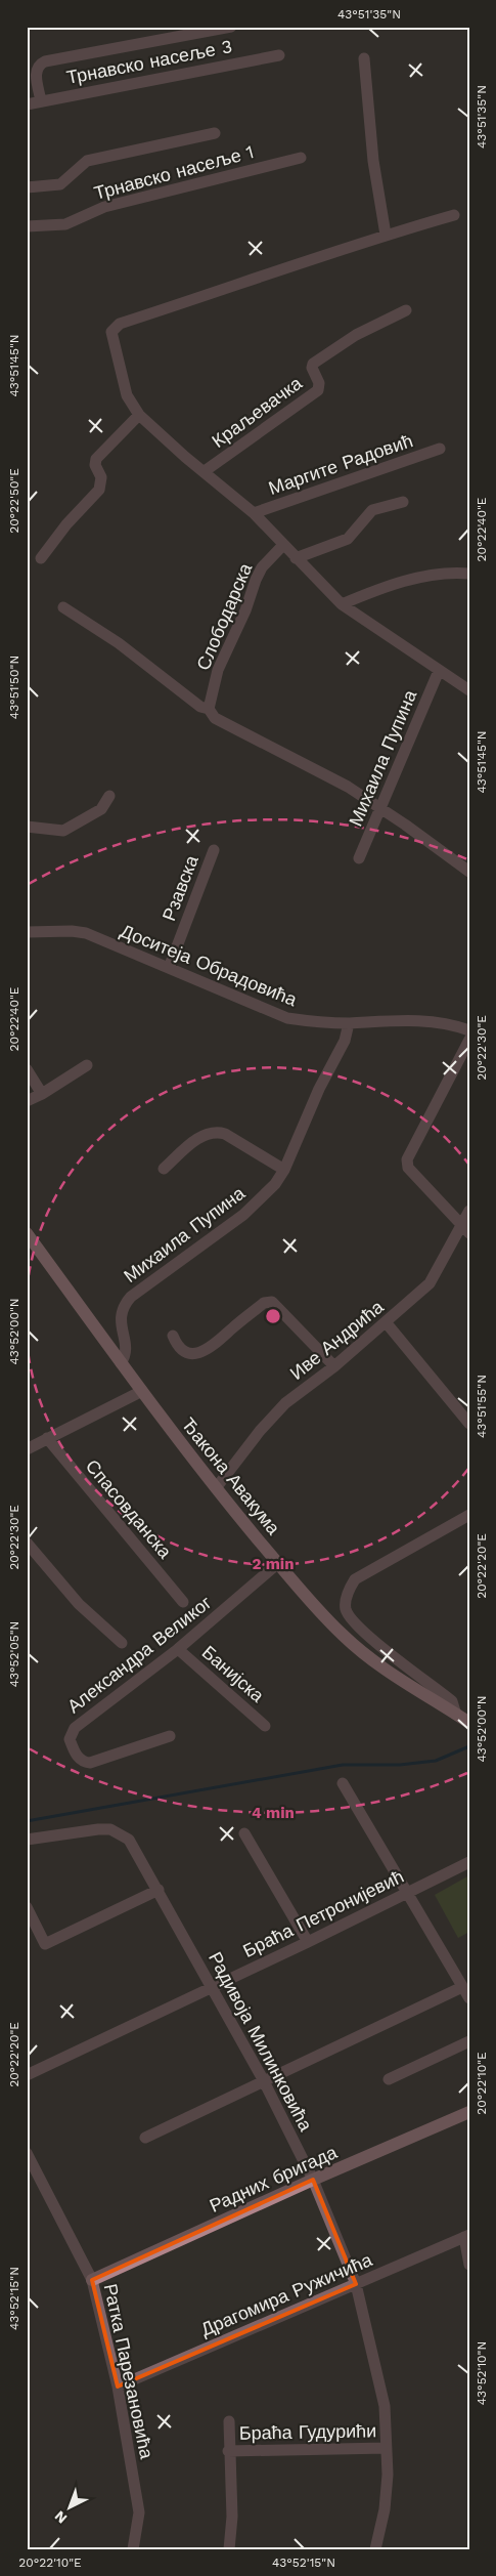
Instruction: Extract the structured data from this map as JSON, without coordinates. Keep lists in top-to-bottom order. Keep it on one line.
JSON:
{"streets":{"main road":["Ђакона Авакума","Радних бригада"],"street":["Трнавско насеље 3","Трнавско насеље 1","Краљевачка","Маргите Радовић","Слободарска","Михаила Пупина","Рзавска","Доситеја Обрадовића","Иве Андрића","Спасовданска","Александра Великог","Банијска","Браћа Петронијевић","Радивоја Милинковића","Драгомира Ружичића","Ратка Парезановића","Браћа Гудурићи"]},"crossings":[["Краљевачка","Маргите Радовић"],["Маргите Радовић","Слободарска"],["Маргите Радовић","Михаила Пупина"],["Михаила Пупина","Доситеја Обрадовића"],["Михаила Пупина","Ђакона Авакума"],["Рзавска","Доситеја Обрадовића"],["Иве Андрића","Ђакона Авакума"],["Ђакона Авакума","Александра Великог"],["Александра Великог","Банијска"],["Браћа Петронијевић","Радивоја Милинковића"],["Радивоја Милинковића","Радних бригада"],["Радивоја Милинковића","Драгомира Ружичића"],["Радивоја Милинковића","Браћа Гудурићи"],["Радних бригада","Ратка Парезановића"],["Драгомира Ружичића","Ратка Парезановића"]],"north":"bottom left","coordinates":["43°51'35\"N","43°51'45\"N","20°22'50\"E","20°22'40\"E","43°51'50\"N","20°22'30\"E","43°52'00\"N","43°51'55\"N","20°22'20\"E","43°52'05\"N","20°22'10\"E","43°52'15\"N","43°52'10\"N"],"rings":["2 min","4 min"]}
